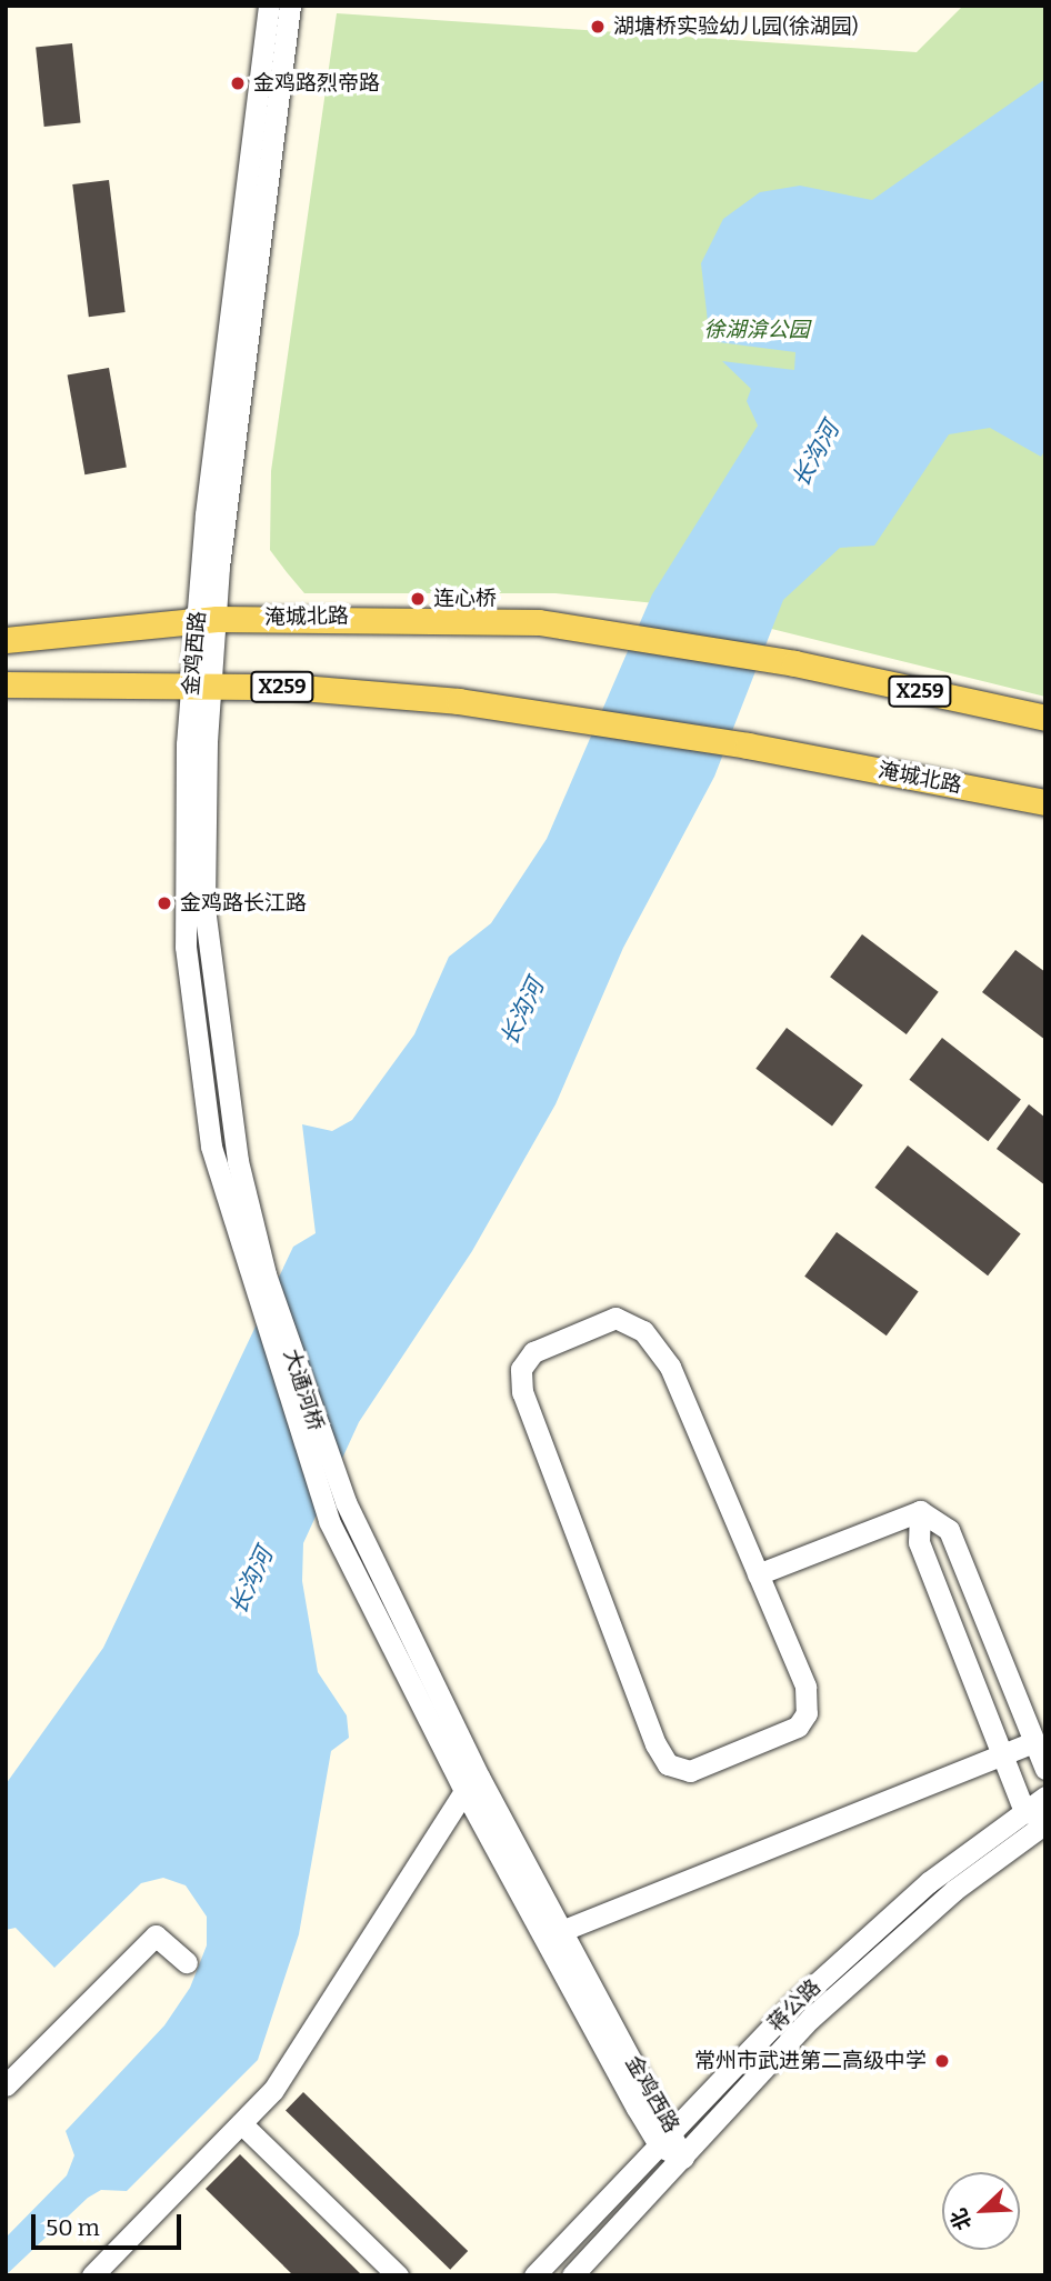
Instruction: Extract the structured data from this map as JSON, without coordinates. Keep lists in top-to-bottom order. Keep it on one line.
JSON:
{"streets":{"main road":["淹城北路","X259"],"street":["金鸡西路","大通河桥","蒋公路"]},"crossings":[["淹城北路","金鸡西路"],["淹城北路","X259"],["金鸡西路","X259"],["金鸡西路","大通河桥"],["金鸡西路","蒋公路"]],"water":["长沟河"],"parks":["徐湖渰公园"],"places":["湖塘桥实验幼儿园(徐湖园)","金鸡路烈帝路","连心桥","金鸡路长江路","常州市武进第二高级中学"],"scale_bar":"50 m","north":"bottom left"}
